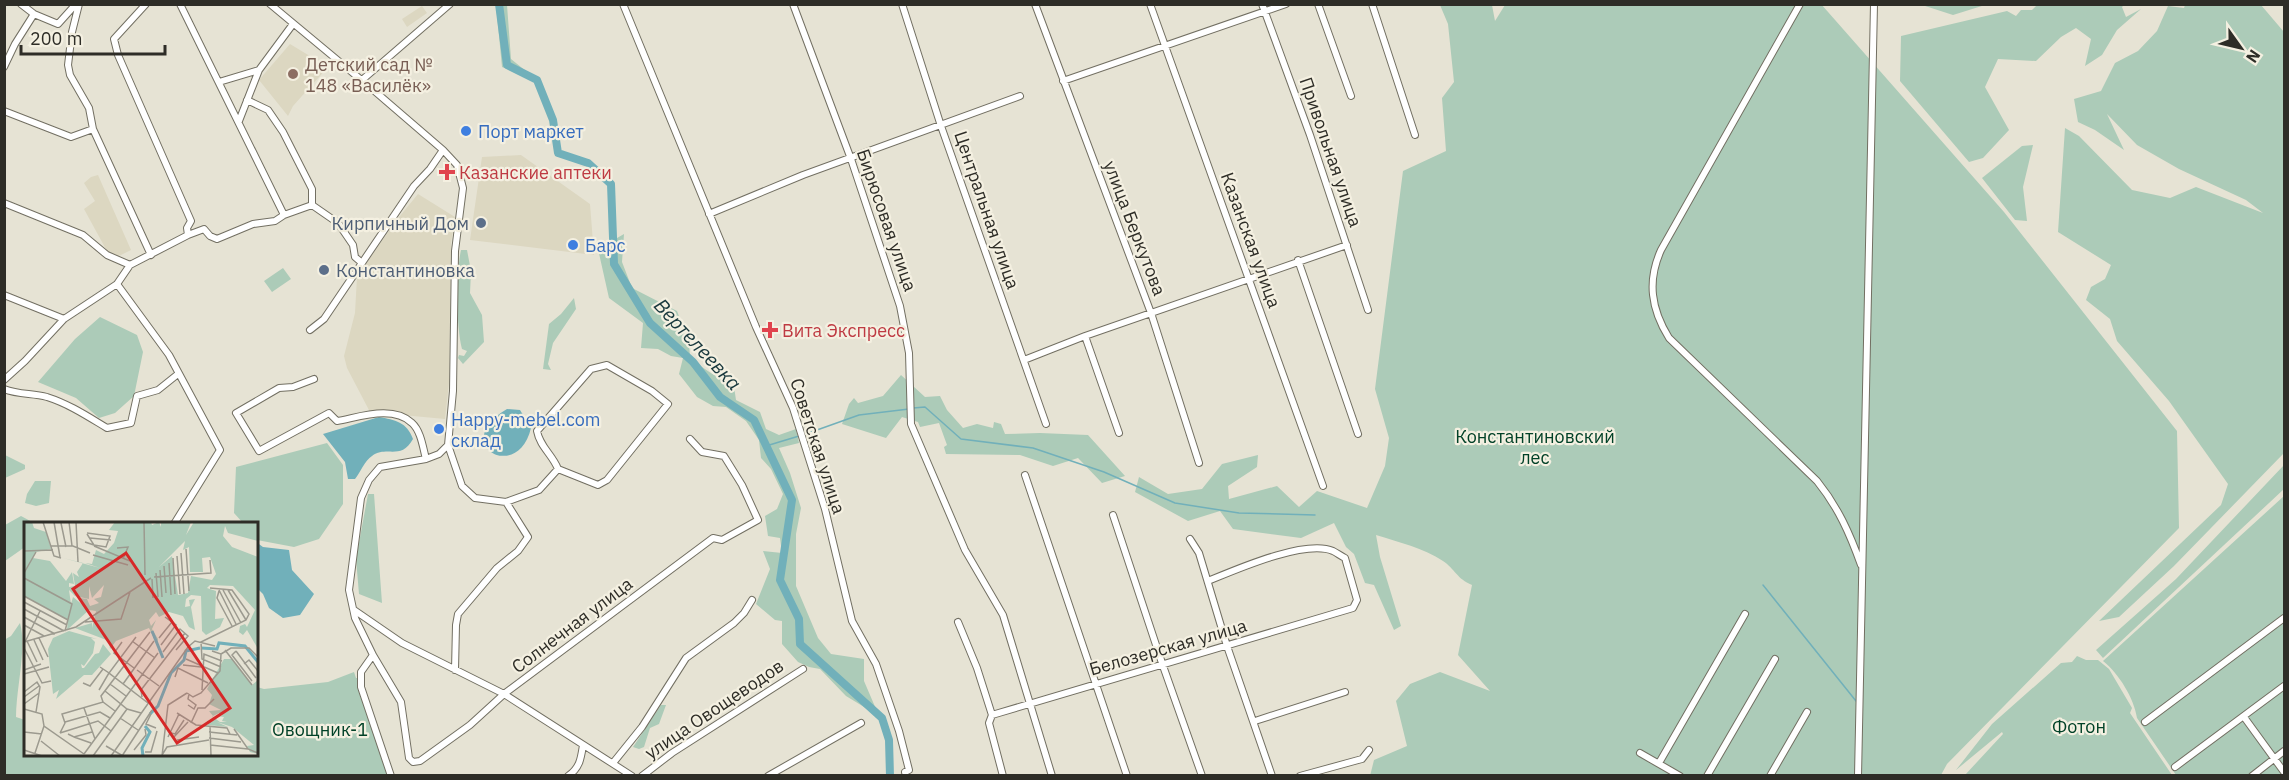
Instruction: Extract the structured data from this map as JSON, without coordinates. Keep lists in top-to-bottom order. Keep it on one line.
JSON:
{"streets":{"street":["Привольная улица","Центральная улица","Бирюсовая улица","улица Беркутова","Казанская улица","Советская улица","Солнечная улица","Белозерская улица","улица Овощеводов"]},"crossings":[["Бирюсовая улица","Белозерская улица"]],"water":["Вертелеевка"],"parks":["Константиновский лес","Фотон","Овощник-1"],"places":{"other":["Детский сад № 148 «Василёк»","Порт маркет","Кирпичный Дом","Барс","Константиновка","Happy-mebel.com склад"],"health":["Казанские аптеки","Вита Экспресс"]},"scale_bar":"200 m","north":"bottom right"}
